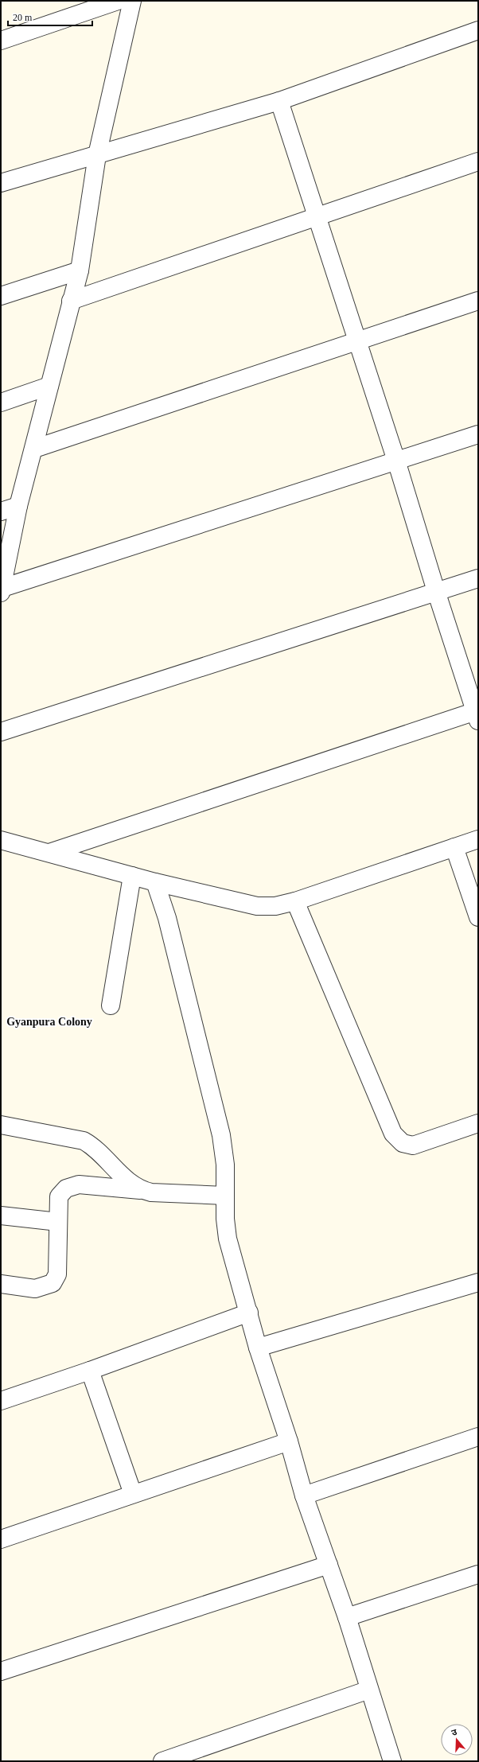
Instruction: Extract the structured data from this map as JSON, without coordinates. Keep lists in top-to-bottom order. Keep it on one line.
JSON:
{"districts":["Gyanpura Colony"],"scale_bar":"20 m","north":"top"}
